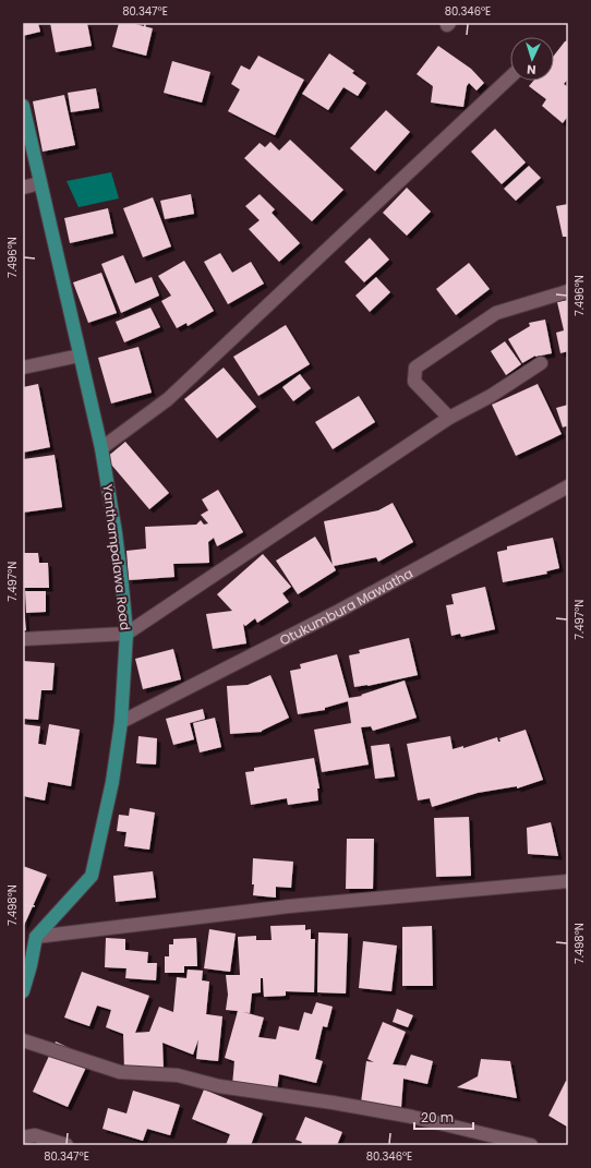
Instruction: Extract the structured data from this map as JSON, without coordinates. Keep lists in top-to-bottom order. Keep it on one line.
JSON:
{"streets":{"main road":["Yanthampalawa Road"],"street":["Otukumbura Mawatha"]},"crossings":[["Yanthampalawa Road","Otukumbura Mawatha"]],"scale_bar":"20 m","north":"bottom","coordinates":["80.347°E","80.346°E","7.496°N","7.497°N","7.498°N"]}
